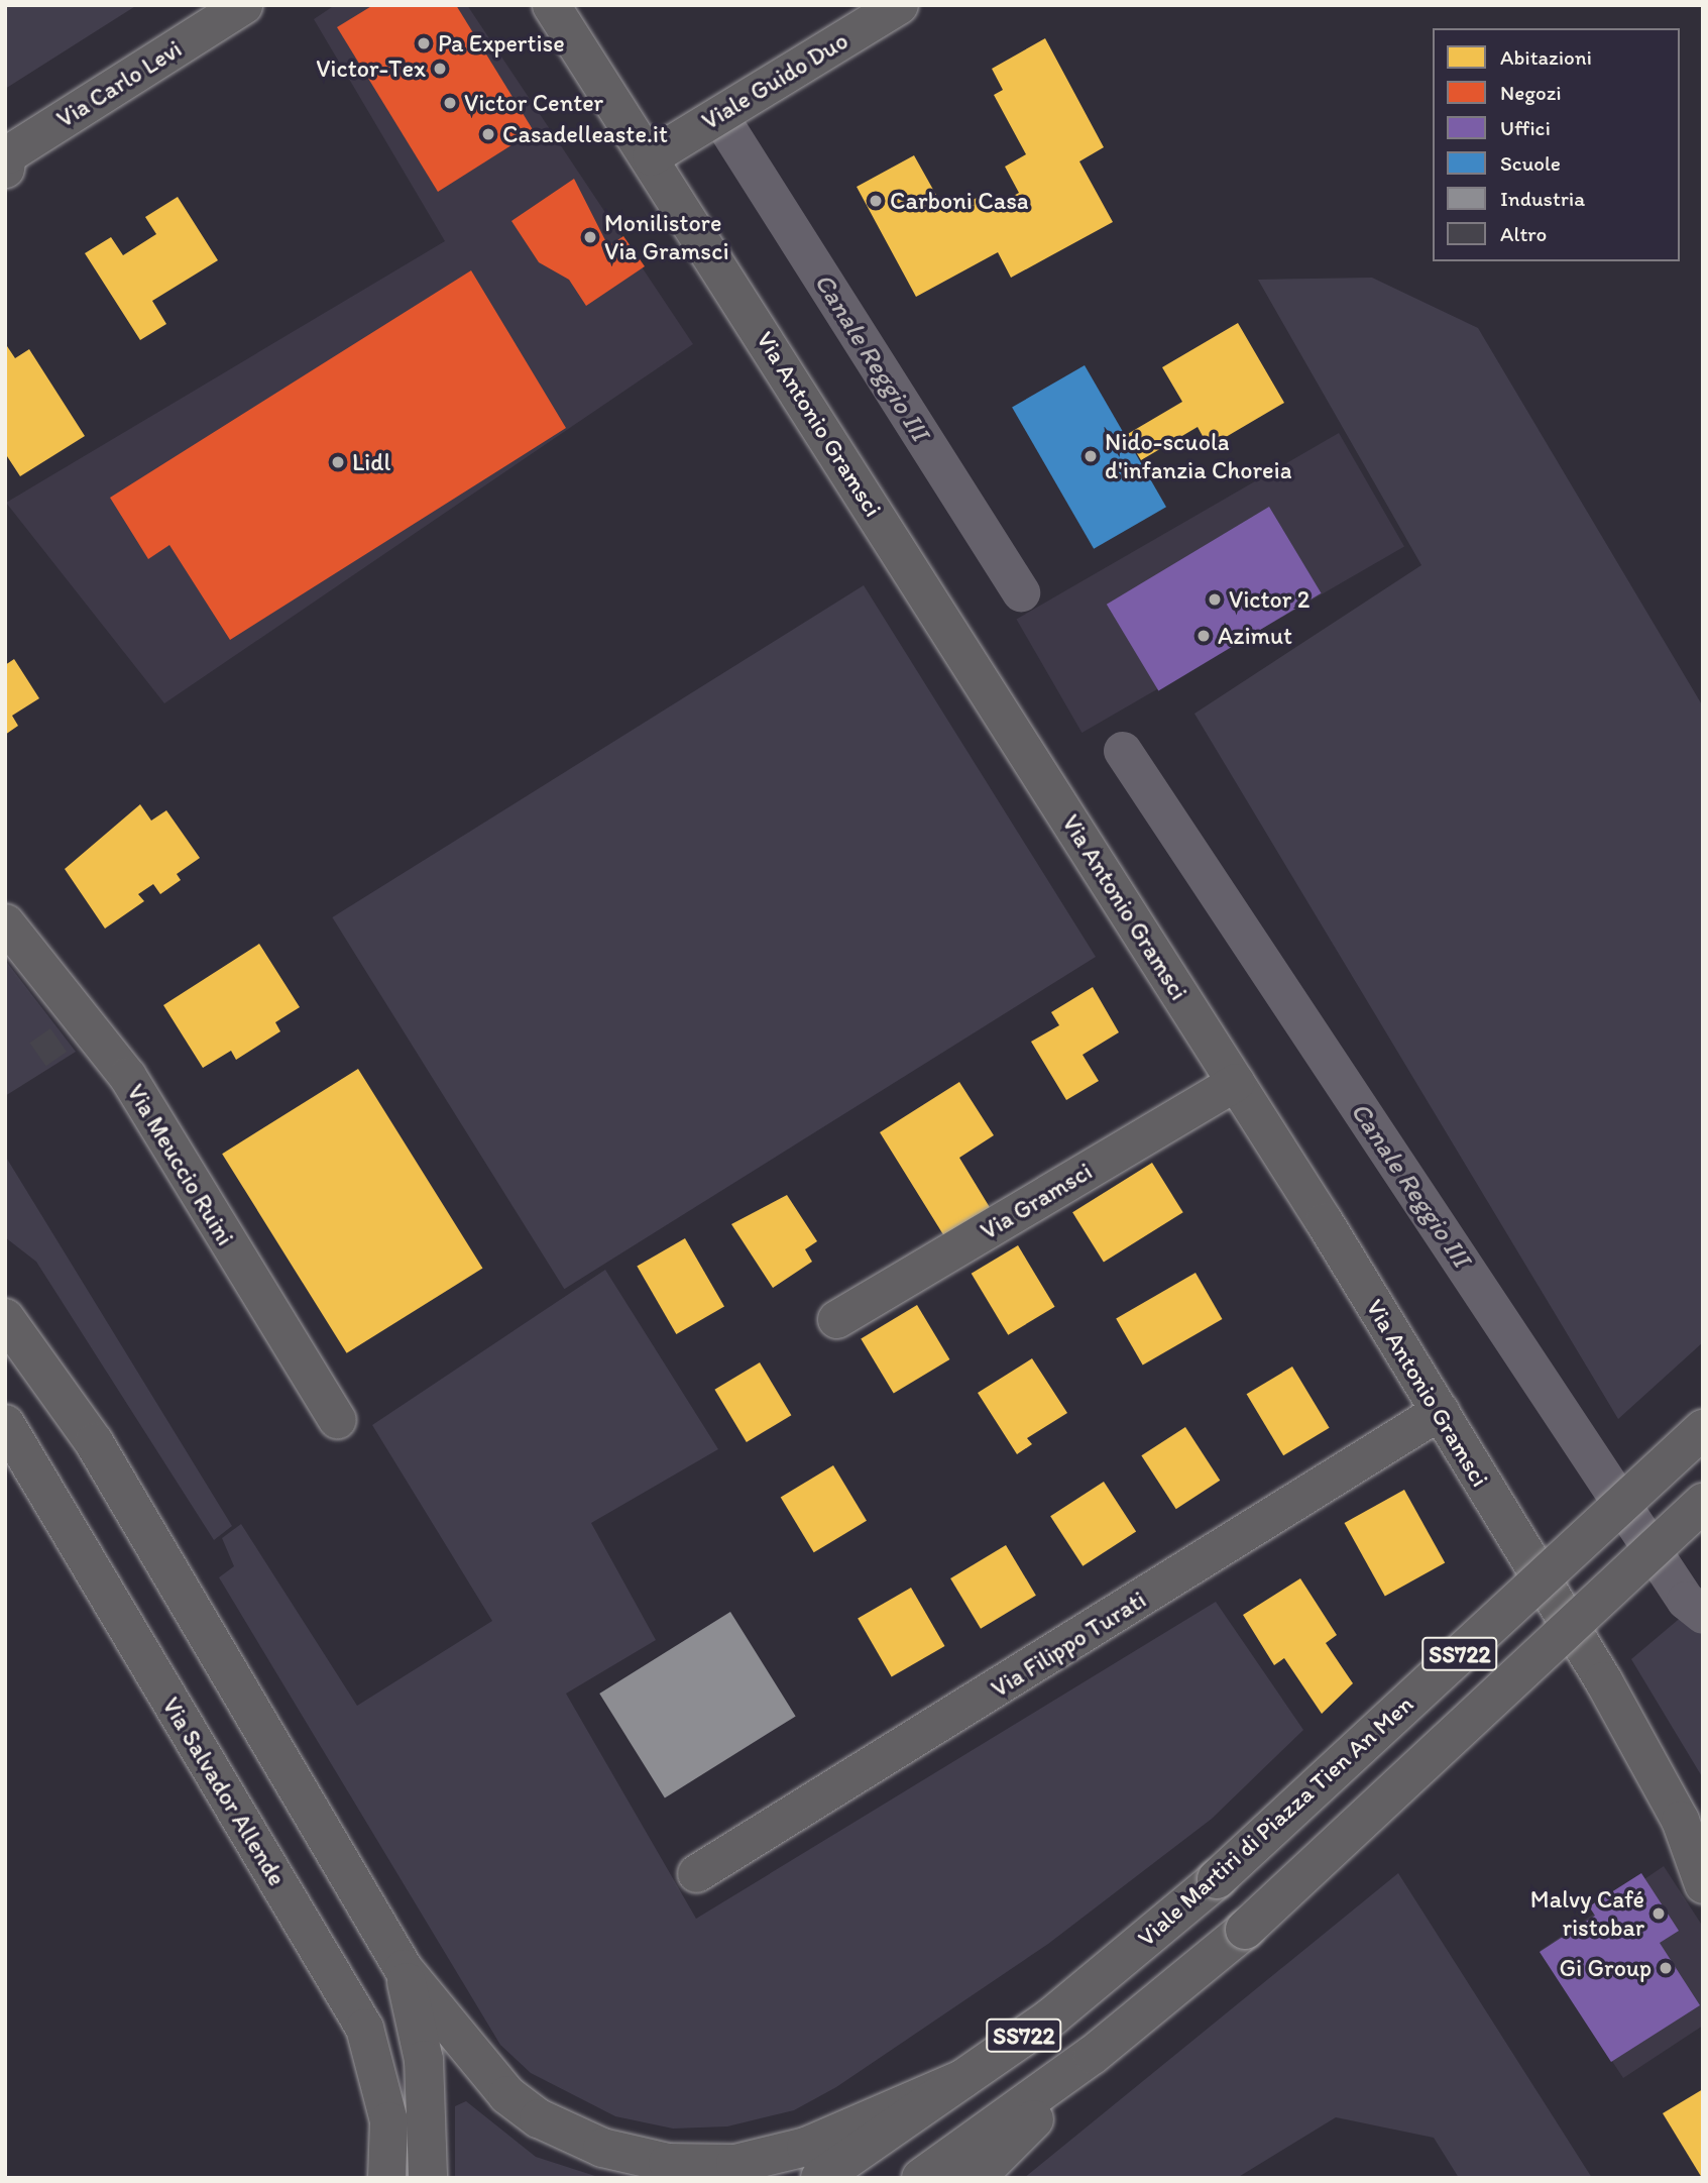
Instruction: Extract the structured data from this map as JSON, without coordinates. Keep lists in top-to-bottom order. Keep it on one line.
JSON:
{"streets":{"highway":["SS722","Viale Martiri di Piazza Tien An Men"],"street":["Viale Guido Duo","Via Carlo Levi","Via Antonio Gramsci","Via Meuccio Ruini","Via Gramsci","Via Filippo Turati","Via Salvador Allende"]},"crossings":[["Viale Guido Duo","Via Antonio Gramsci"],["Via Antonio Gramsci","Via Gramsci"],["Via Antonio Gramsci","Via Filippo Turati"]],"water":["Canale Reggio III"],"places":["Pa Expertise","Victor-Tex","Victor Center","Casadelleaste.it","Carboni Casa","Monilistore Via Gramsci","Nido-scuola d'infanzia Choreia","Lidl","Victor 2","Azimut","Malvy Café ristobar","Gi Group"],"legend":["Abitazioni","Negozi","Uffici","Scuole","Industria","Altro"]}
